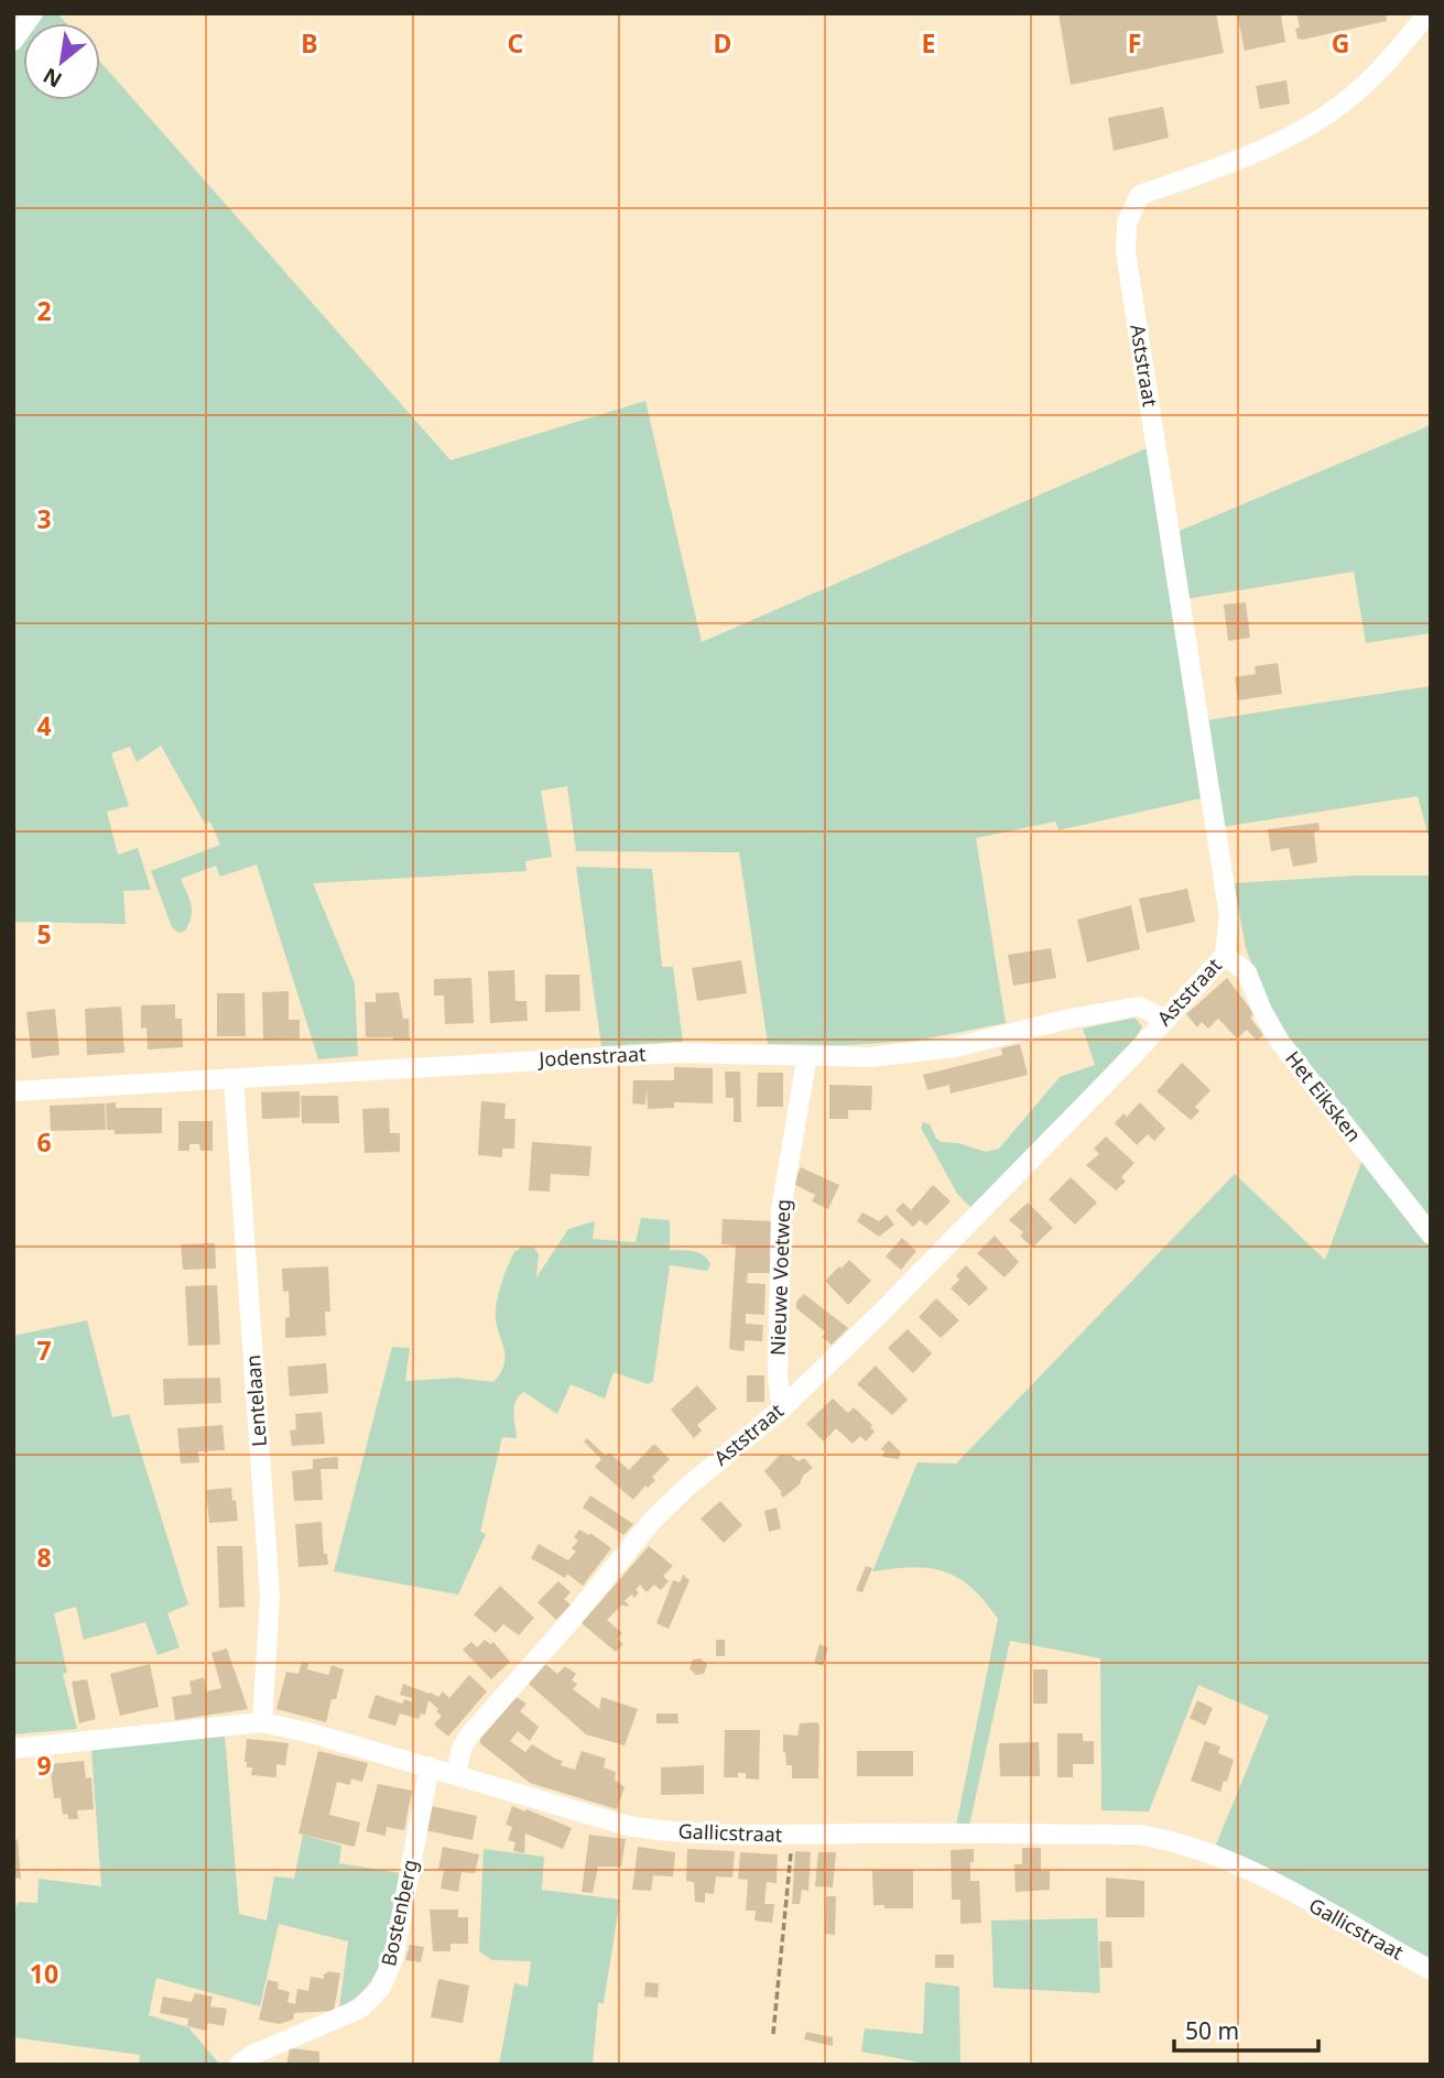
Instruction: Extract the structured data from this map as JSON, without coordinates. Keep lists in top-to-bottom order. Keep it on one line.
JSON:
{"streets":{"street":["Aststraat","Jodenstraat","Het Eiksken","Nieuwe Voetweg","Lentelaan","Gallicstraat","Bostenberg"]},"crossings":[["Aststraat","Jodenstraat"],["Aststraat","Het Eiksken"],["Aststraat","Nieuwe Voetweg"],["Aststraat","Gallicstraat"],["Jodenstraat","Nieuwe Voetweg"],["Jodenstraat","Lentelaan"],["Lentelaan","Gallicstraat"],["Gallicstraat","Bostenberg"]],"scale_bar":"50 m","north":"bottom left","grid":{"columns":["B","C","D","E","F","G"],"rows":["2","3","4","5","6","7","8","9","10"]}}
